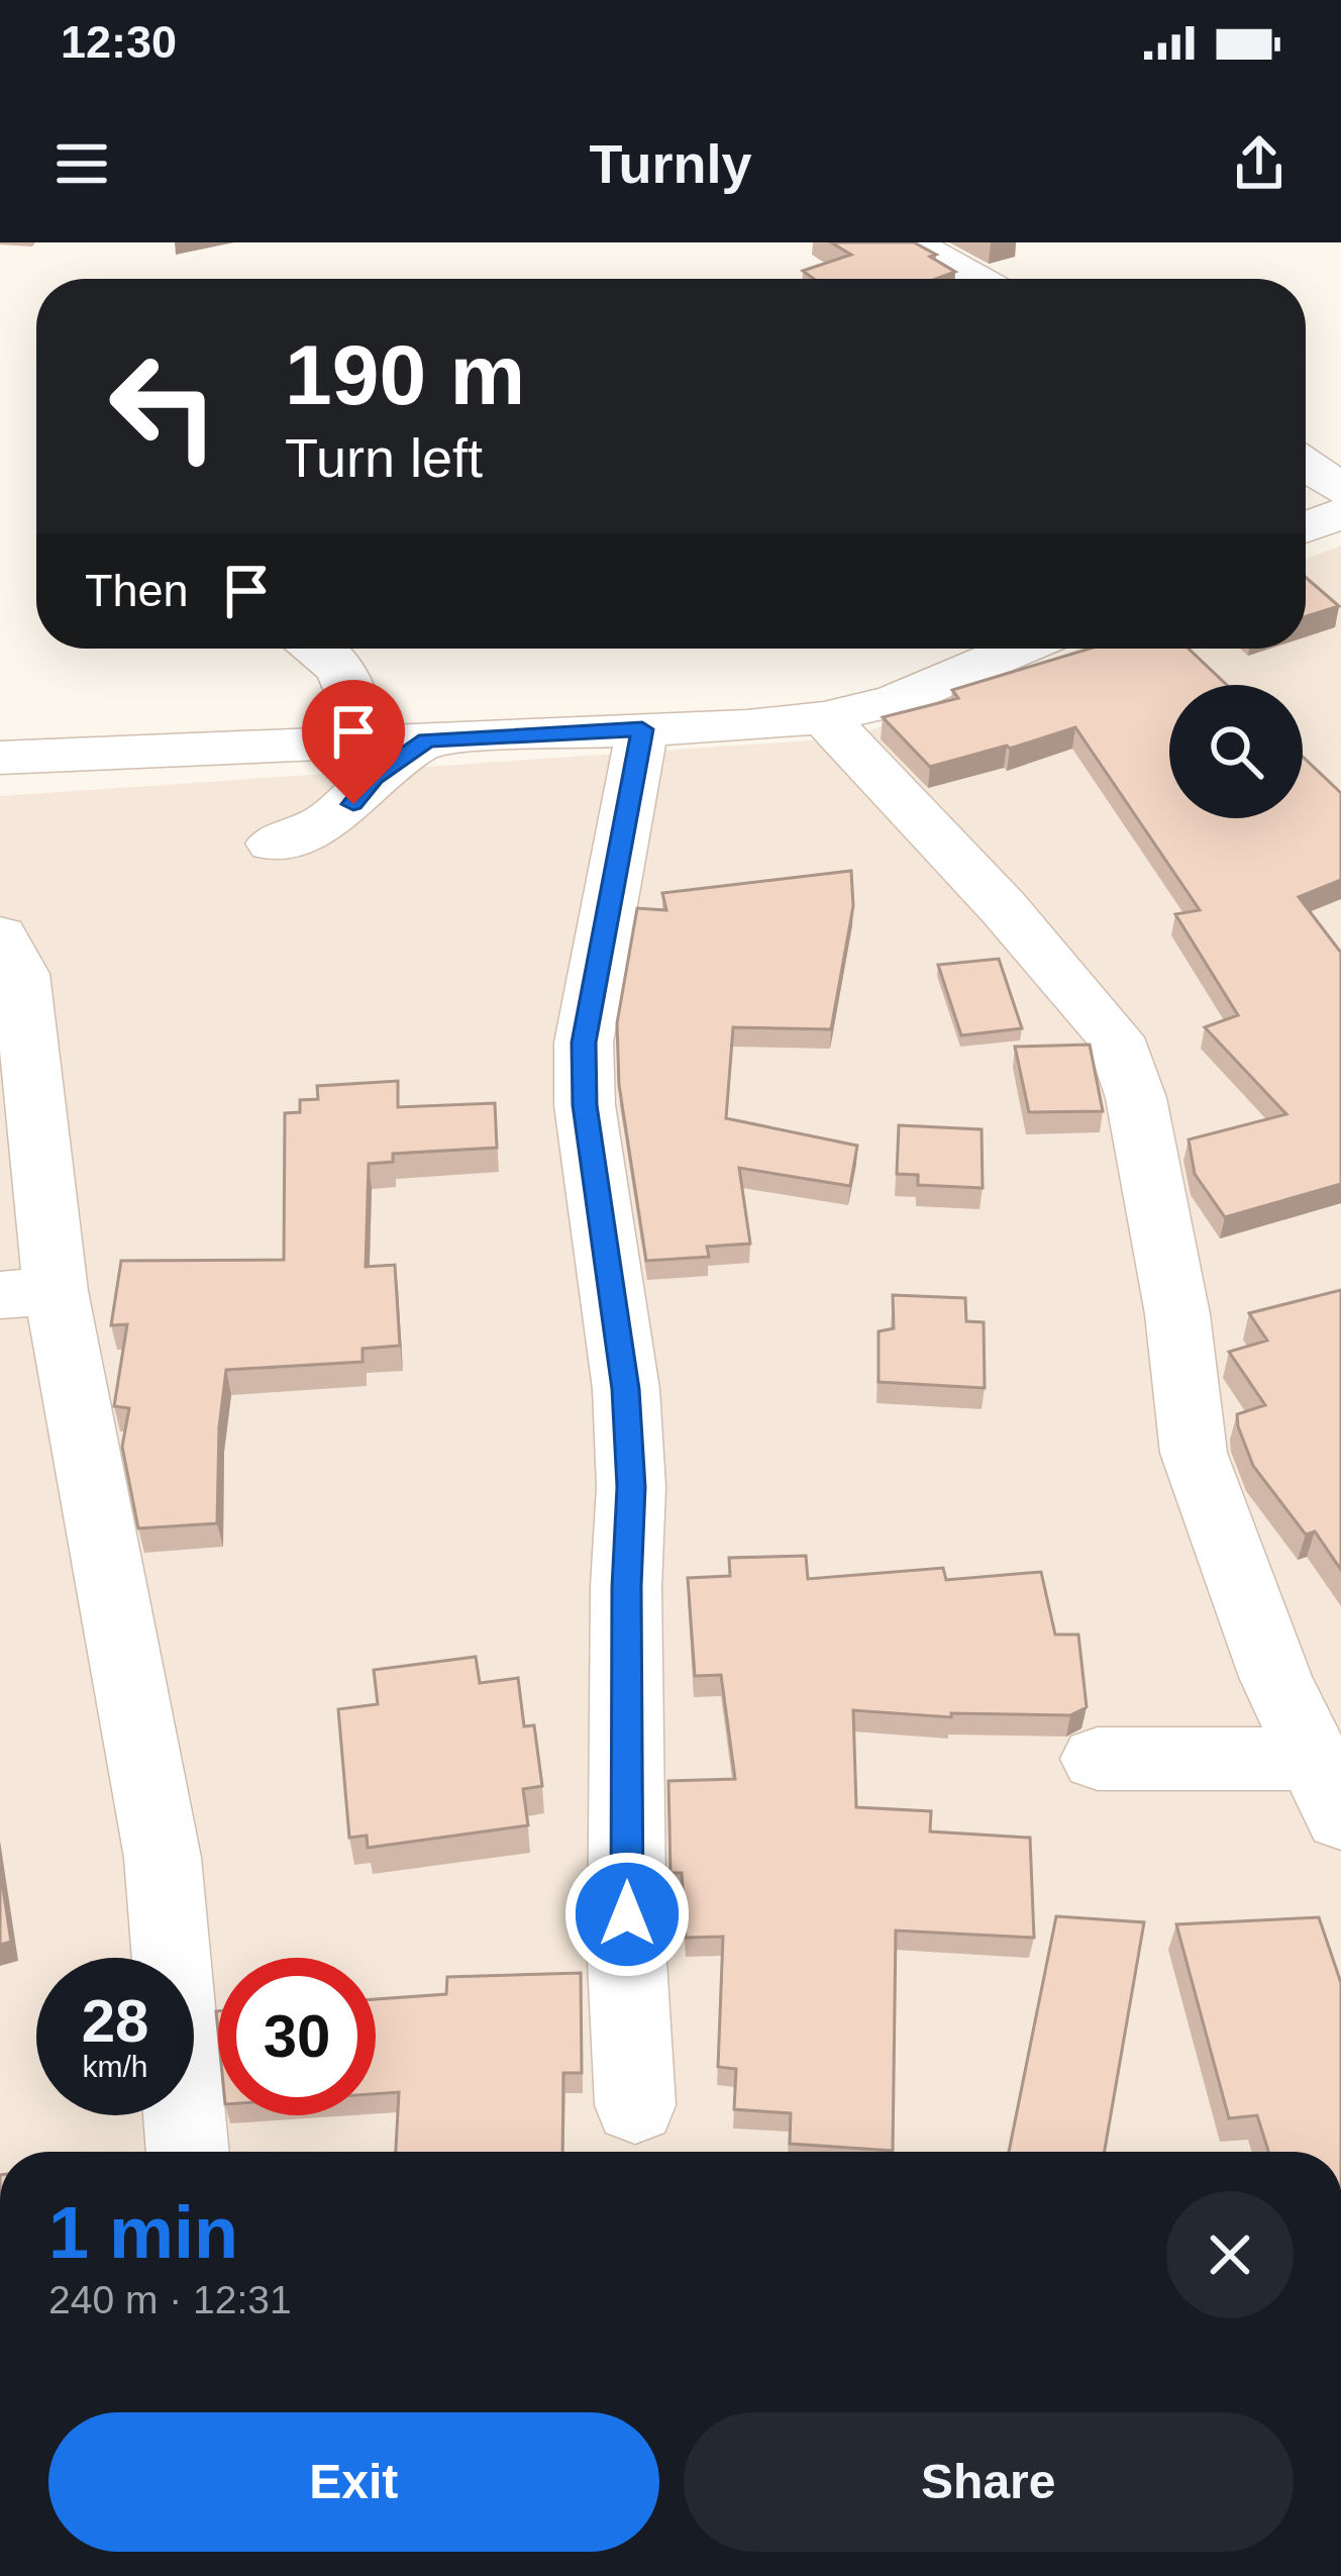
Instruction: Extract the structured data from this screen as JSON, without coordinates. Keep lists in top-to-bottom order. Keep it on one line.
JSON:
{"page":{"status":"12:30","header":"Turnly","turn":["190 m","Turn left"],"then":"Then","speed":"28 km/h","limit":"30","heading":["1 min","240 m · 12:31"],"buttons":["Exit","Share"]}}
